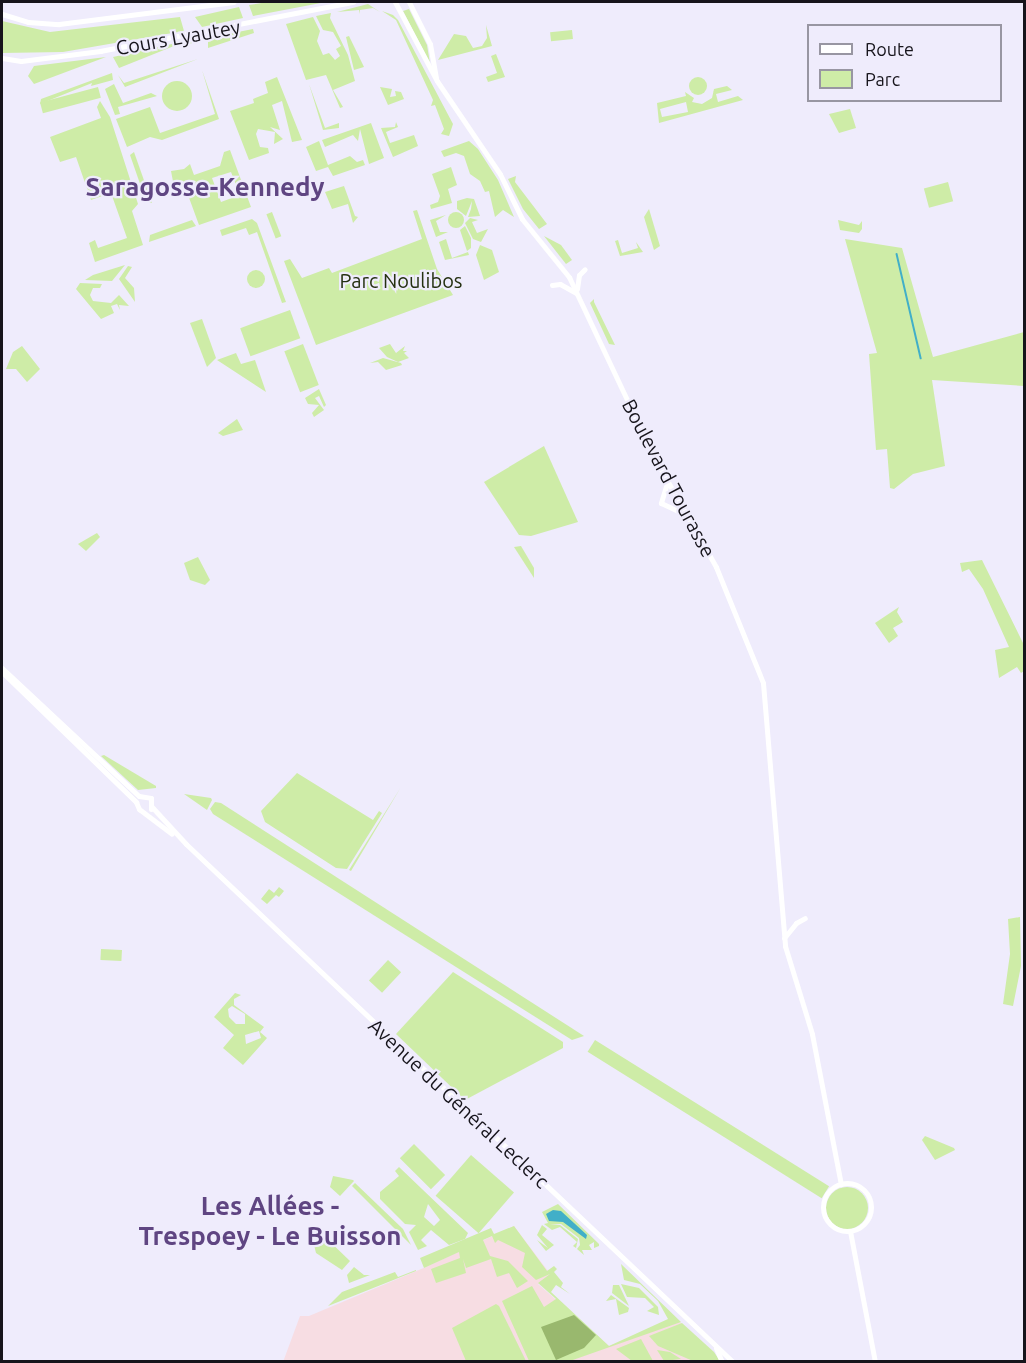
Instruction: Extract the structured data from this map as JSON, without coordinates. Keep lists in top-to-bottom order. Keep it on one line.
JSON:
{"streets":{"main road":["Cours Lyautey","Boulevard Tourasse","Avenue du Général Leclerc"]},"districts":["Saragosse-Kennedy","Les Allées - Trespoey - Le Buisson"],"parks":["Parc Noulibos"],"legend":["Route","Parc"]}
